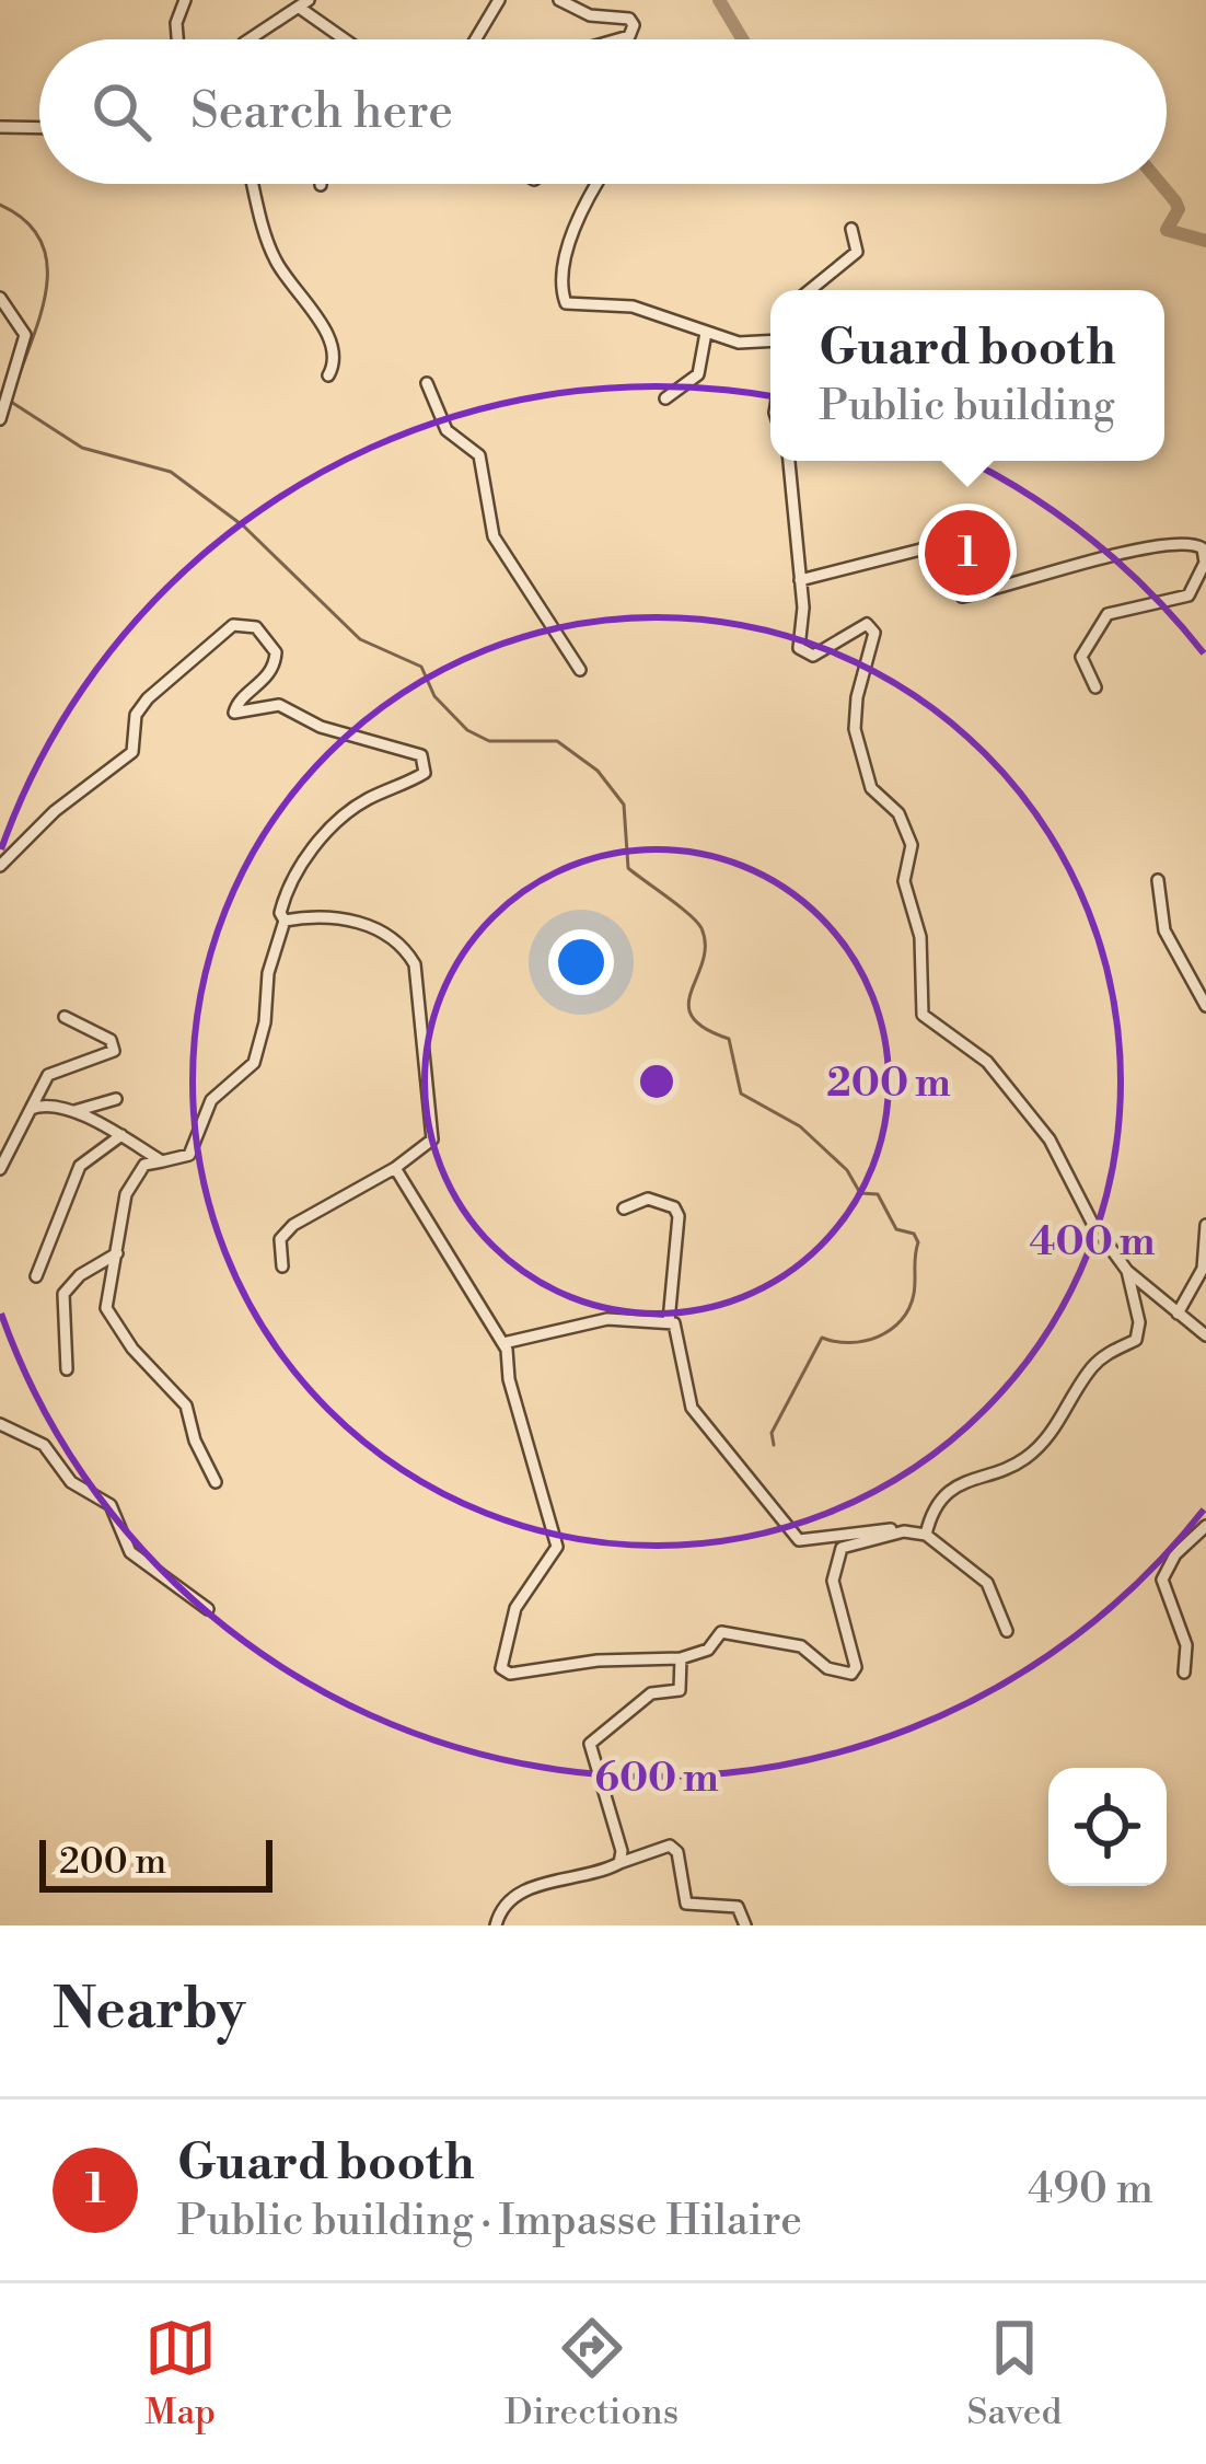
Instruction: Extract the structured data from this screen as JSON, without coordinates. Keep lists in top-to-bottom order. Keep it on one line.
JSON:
{"scale_bar":"200 m","page":{"search":"Search here","popup":["Guard booth","Public building"],"pins":"1","scale":"200 m","heading":"Nearby","list":[{"mark":"1","name":"Guard booth","note":"Public building · Impasse Hilaire","value":"490 m"}],"nav":["Map","Directions","Saved"]},"rings":["200 m","400 m","600 m"]}
